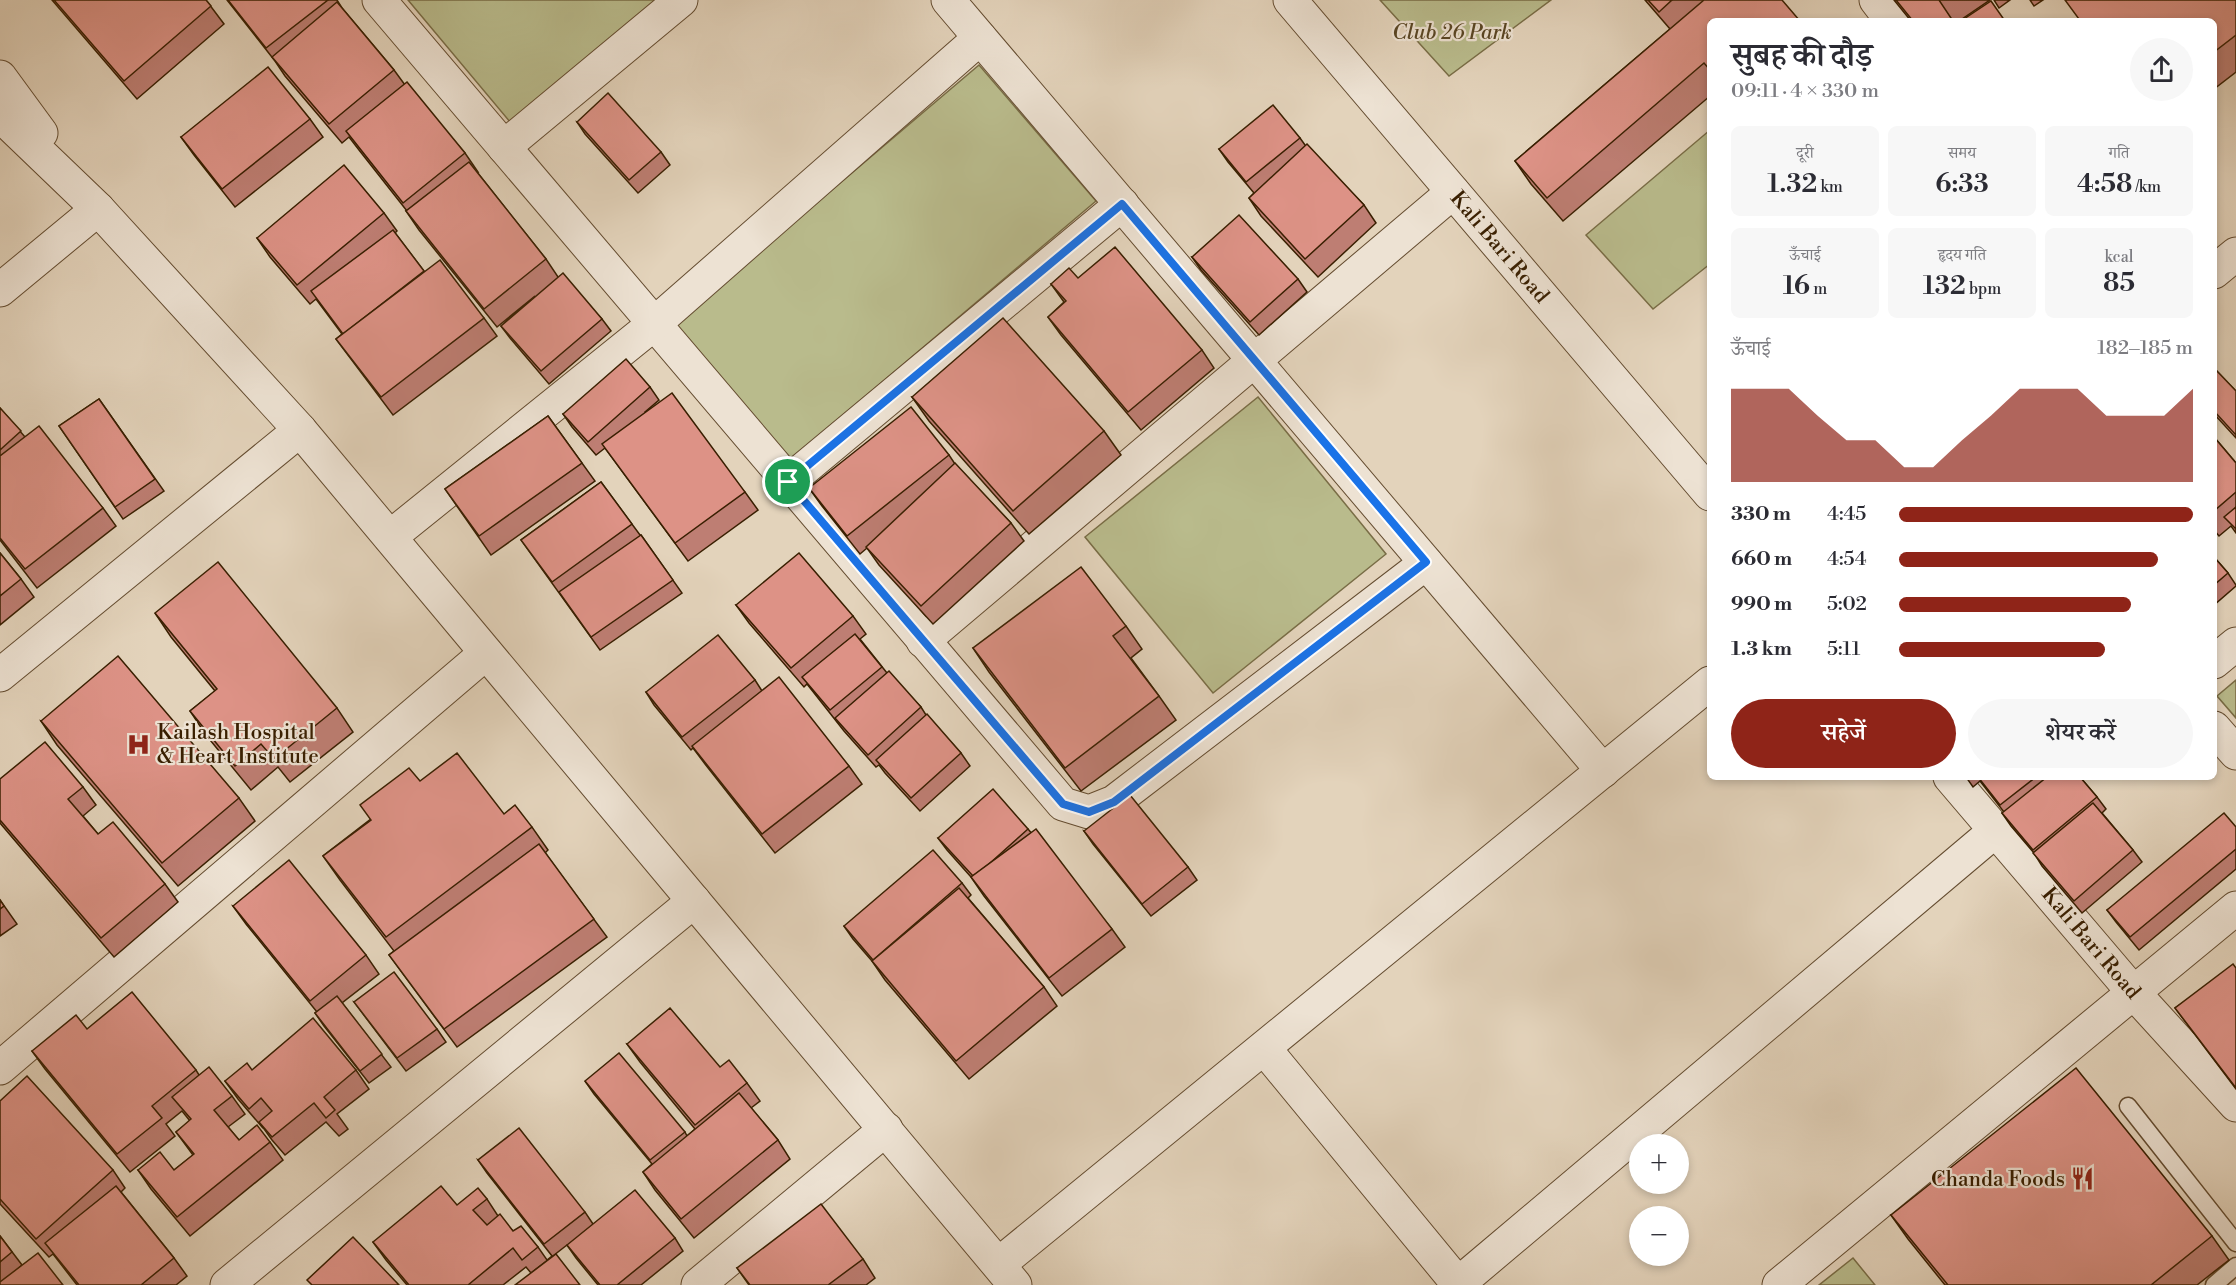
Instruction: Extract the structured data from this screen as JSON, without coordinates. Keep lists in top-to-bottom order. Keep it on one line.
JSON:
{"streets":{"street":["Kali Bari Road"]},"parks":["Club 26 Park"],"places":{"hospital":["Kailash Hospital & Heart Institute"],"restaurant":["Chanda Foods"]},"page":{"heading":["सुबह की दौड़","09:11 · 4 × 330 m"],"stats":[["दूरी","1.32 km"],["समय","6:33"],["गति","4:58 /km"],["ऊँचाई","16 m"],["हृदय गति","132 bpm"],["kcal","85"]],"chart":["ऊँचाई","182–185 m"],"list":[{"name":"330 m","note":"4:45"},{"name":"660 m","note":"4:54"},{"name":"990 m","note":"5:02"},{"name":"1.3 km","note":"5:11"}],"buttons":["सहेजें","शेयर करें"],"map_buttons":["+","−"]}}
